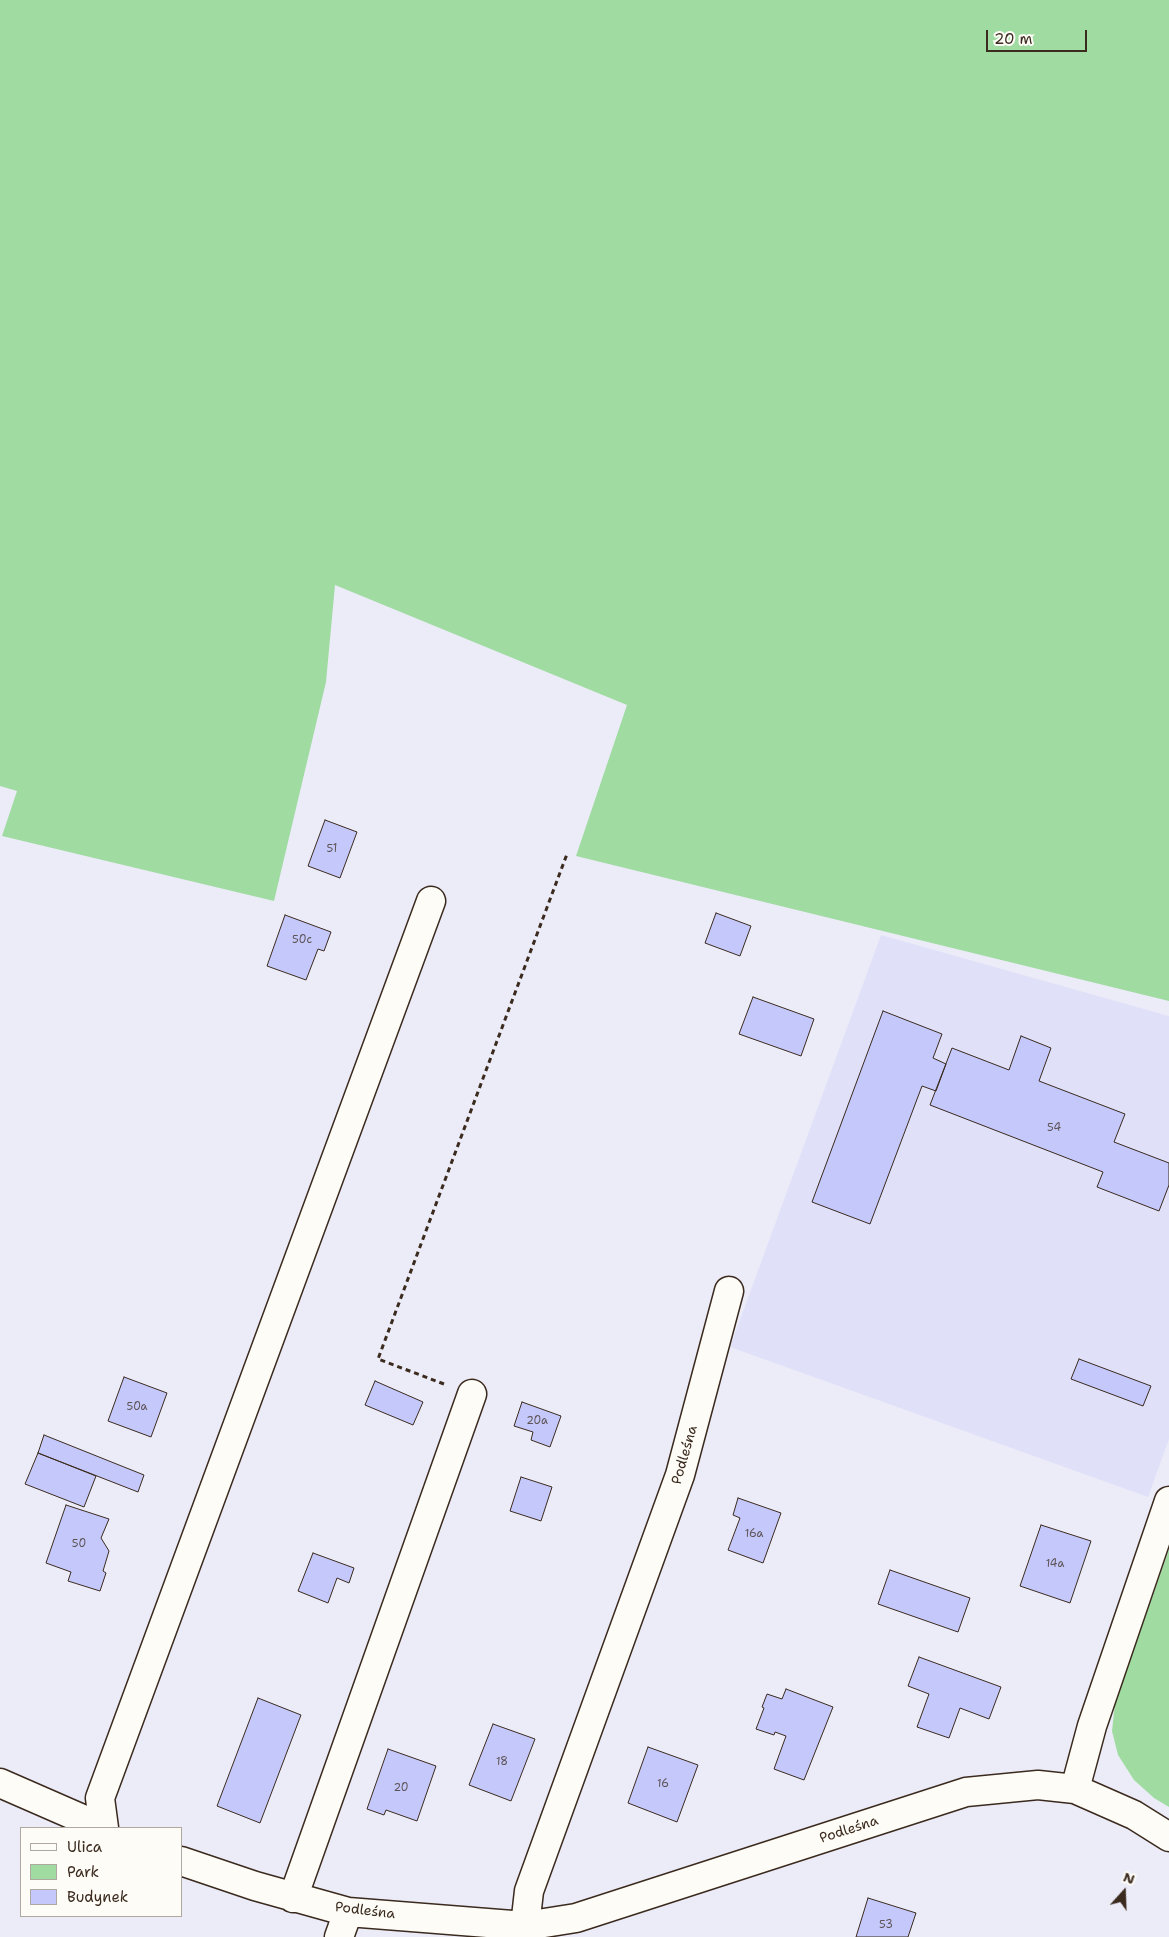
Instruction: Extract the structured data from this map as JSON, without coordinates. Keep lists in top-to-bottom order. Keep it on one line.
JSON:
{"streets":{"street":["Podleśna"]},"house_numbers":["51","50c","54","50a","20a","16a","50","14a","18","16","20","53"],"legend":["Ulica","Park","Budynek"],"scale_bar":"20 m","north":"top"}
